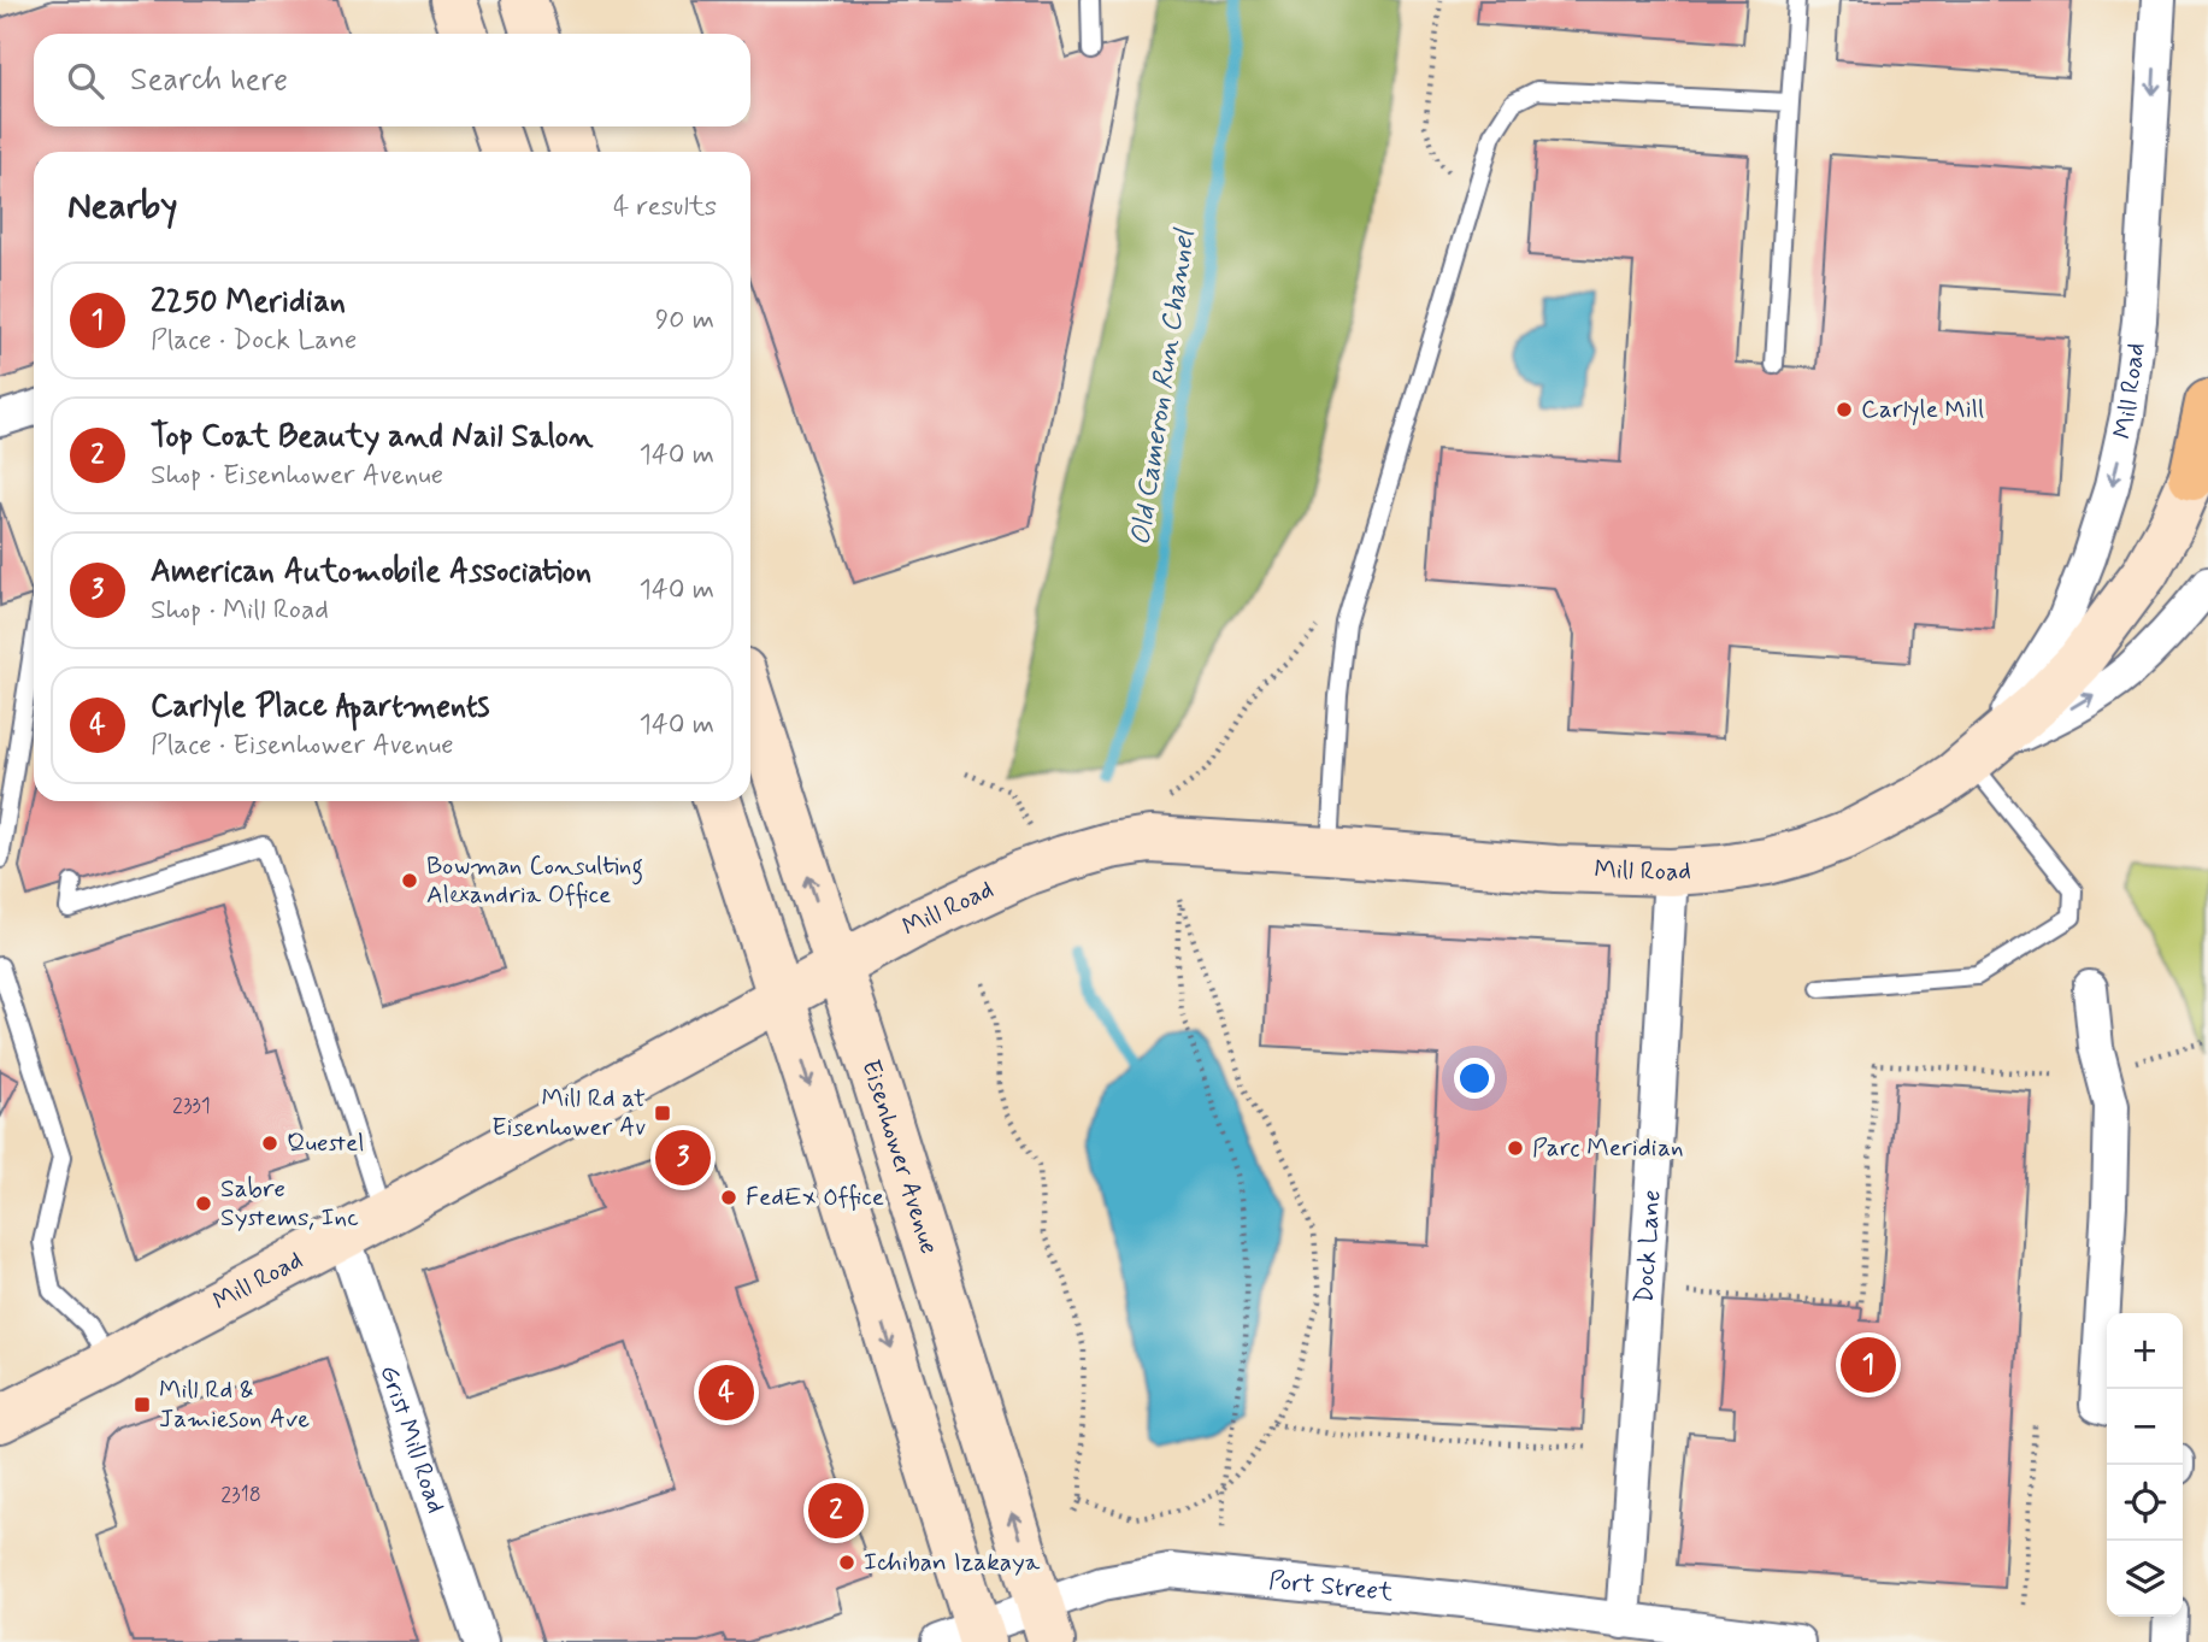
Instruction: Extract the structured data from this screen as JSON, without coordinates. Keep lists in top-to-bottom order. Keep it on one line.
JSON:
{"streets":{"main road":["Mill Road","Eisenhower Avenue"],"street":["Dock Lane","Grist Mill Road","Port Street"]},"crossings":[["Mill Road","Eisenhower Avenue"],["Mill Road","Dock Lane"],["Mill Road","Grist Mill Road"],["Eisenhower Avenue","Port Street"],["Dock Lane","Port Street"]],"water":["Old Cameron Run Channel"],"places":{"other":["Carlyle Mill","Bowman Consulting Alexandria Office","Questel","Parc Meridian","FedEx Office","Sabre Systems, Inc","Ichiban Izakaya"],"transit":["Mill Rd at Eisenhower Av","Mill Rd & Jamieson Ave"]},"house_numbers":["2331","2318"],"page":{"search":"Search here","heading":["Nearby","4 results"],"list":[{"mark":"1","name":"2250 Meridian","note":"Place · Dock Lane","value":"90 m"},{"mark":"2","name":"Top Coat Beauty and Nail Salon","note":"Shop · Eisenhower Avenue","value":"140 m"},{"mark":"3","name":"American Automobile Association","note":"Shop · Mill Road","value":"140 m"},{"mark":"4","name":"Carlyle Place Apartments","note":"Place · Eisenhower Avenue","value":"140 m"}],"pins":["3","1","4","2"],"map_buttons":["+","−"]}}
